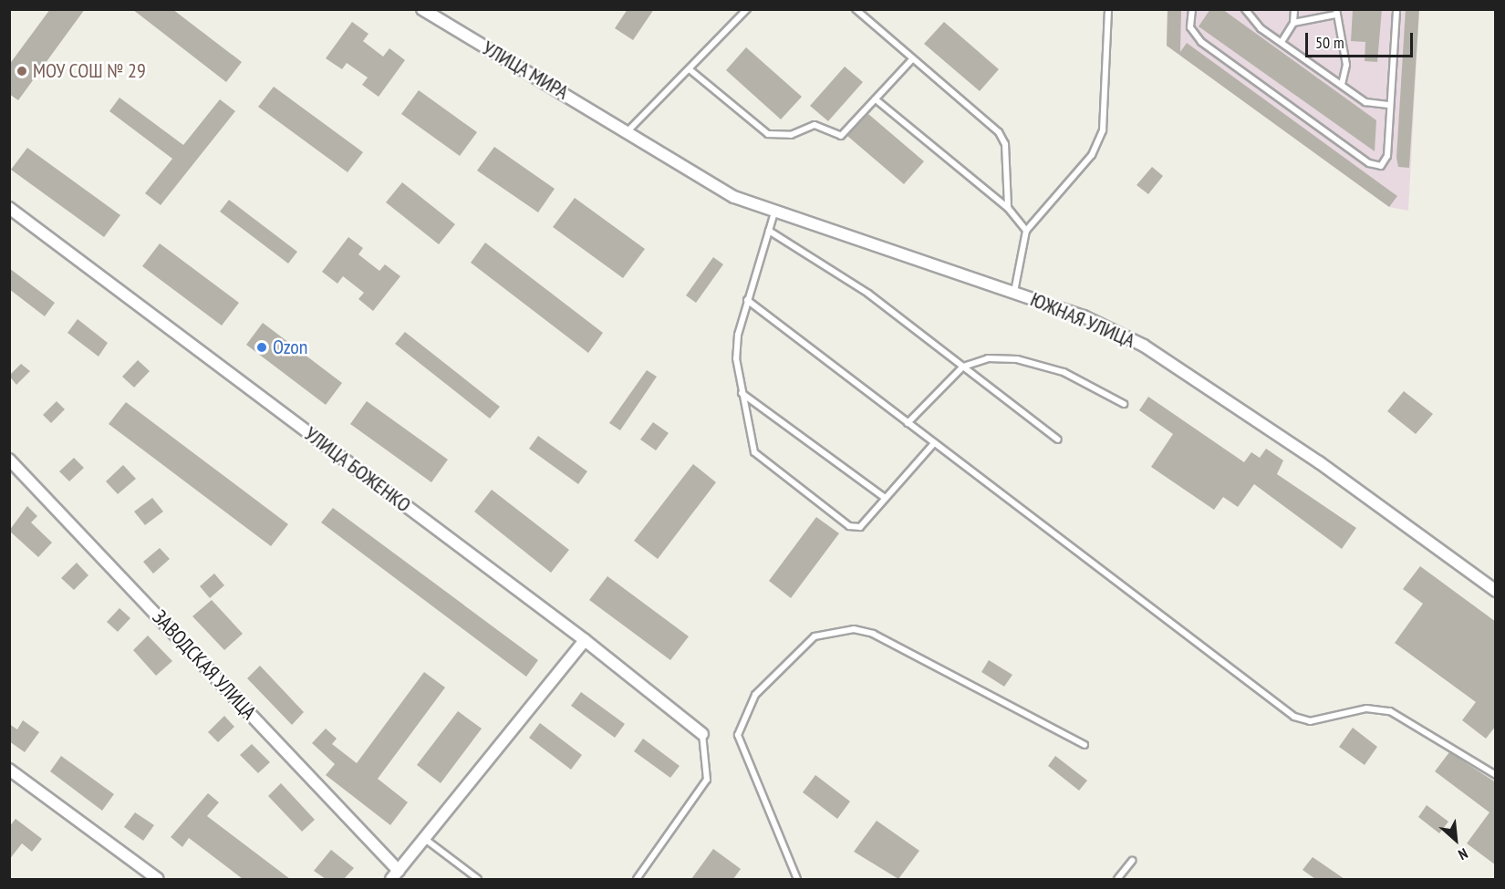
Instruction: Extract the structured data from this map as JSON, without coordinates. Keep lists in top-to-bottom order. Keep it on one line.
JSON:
{"streets":{"street":["УЛИЦА МИРА","ЮЖНАЯ УЛИЦА","УЛИЦА БОЖЕНКО","ЗАВОДСКАЯ УЛИЦА"]},"crossings":[["УЛИЦА МИРА","ЮЖНАЯ УЛИЦА"]],"places":["МОУ СОШ № 29","Ozon"],"scale_bar":"50 m","north":"bottom right"}
